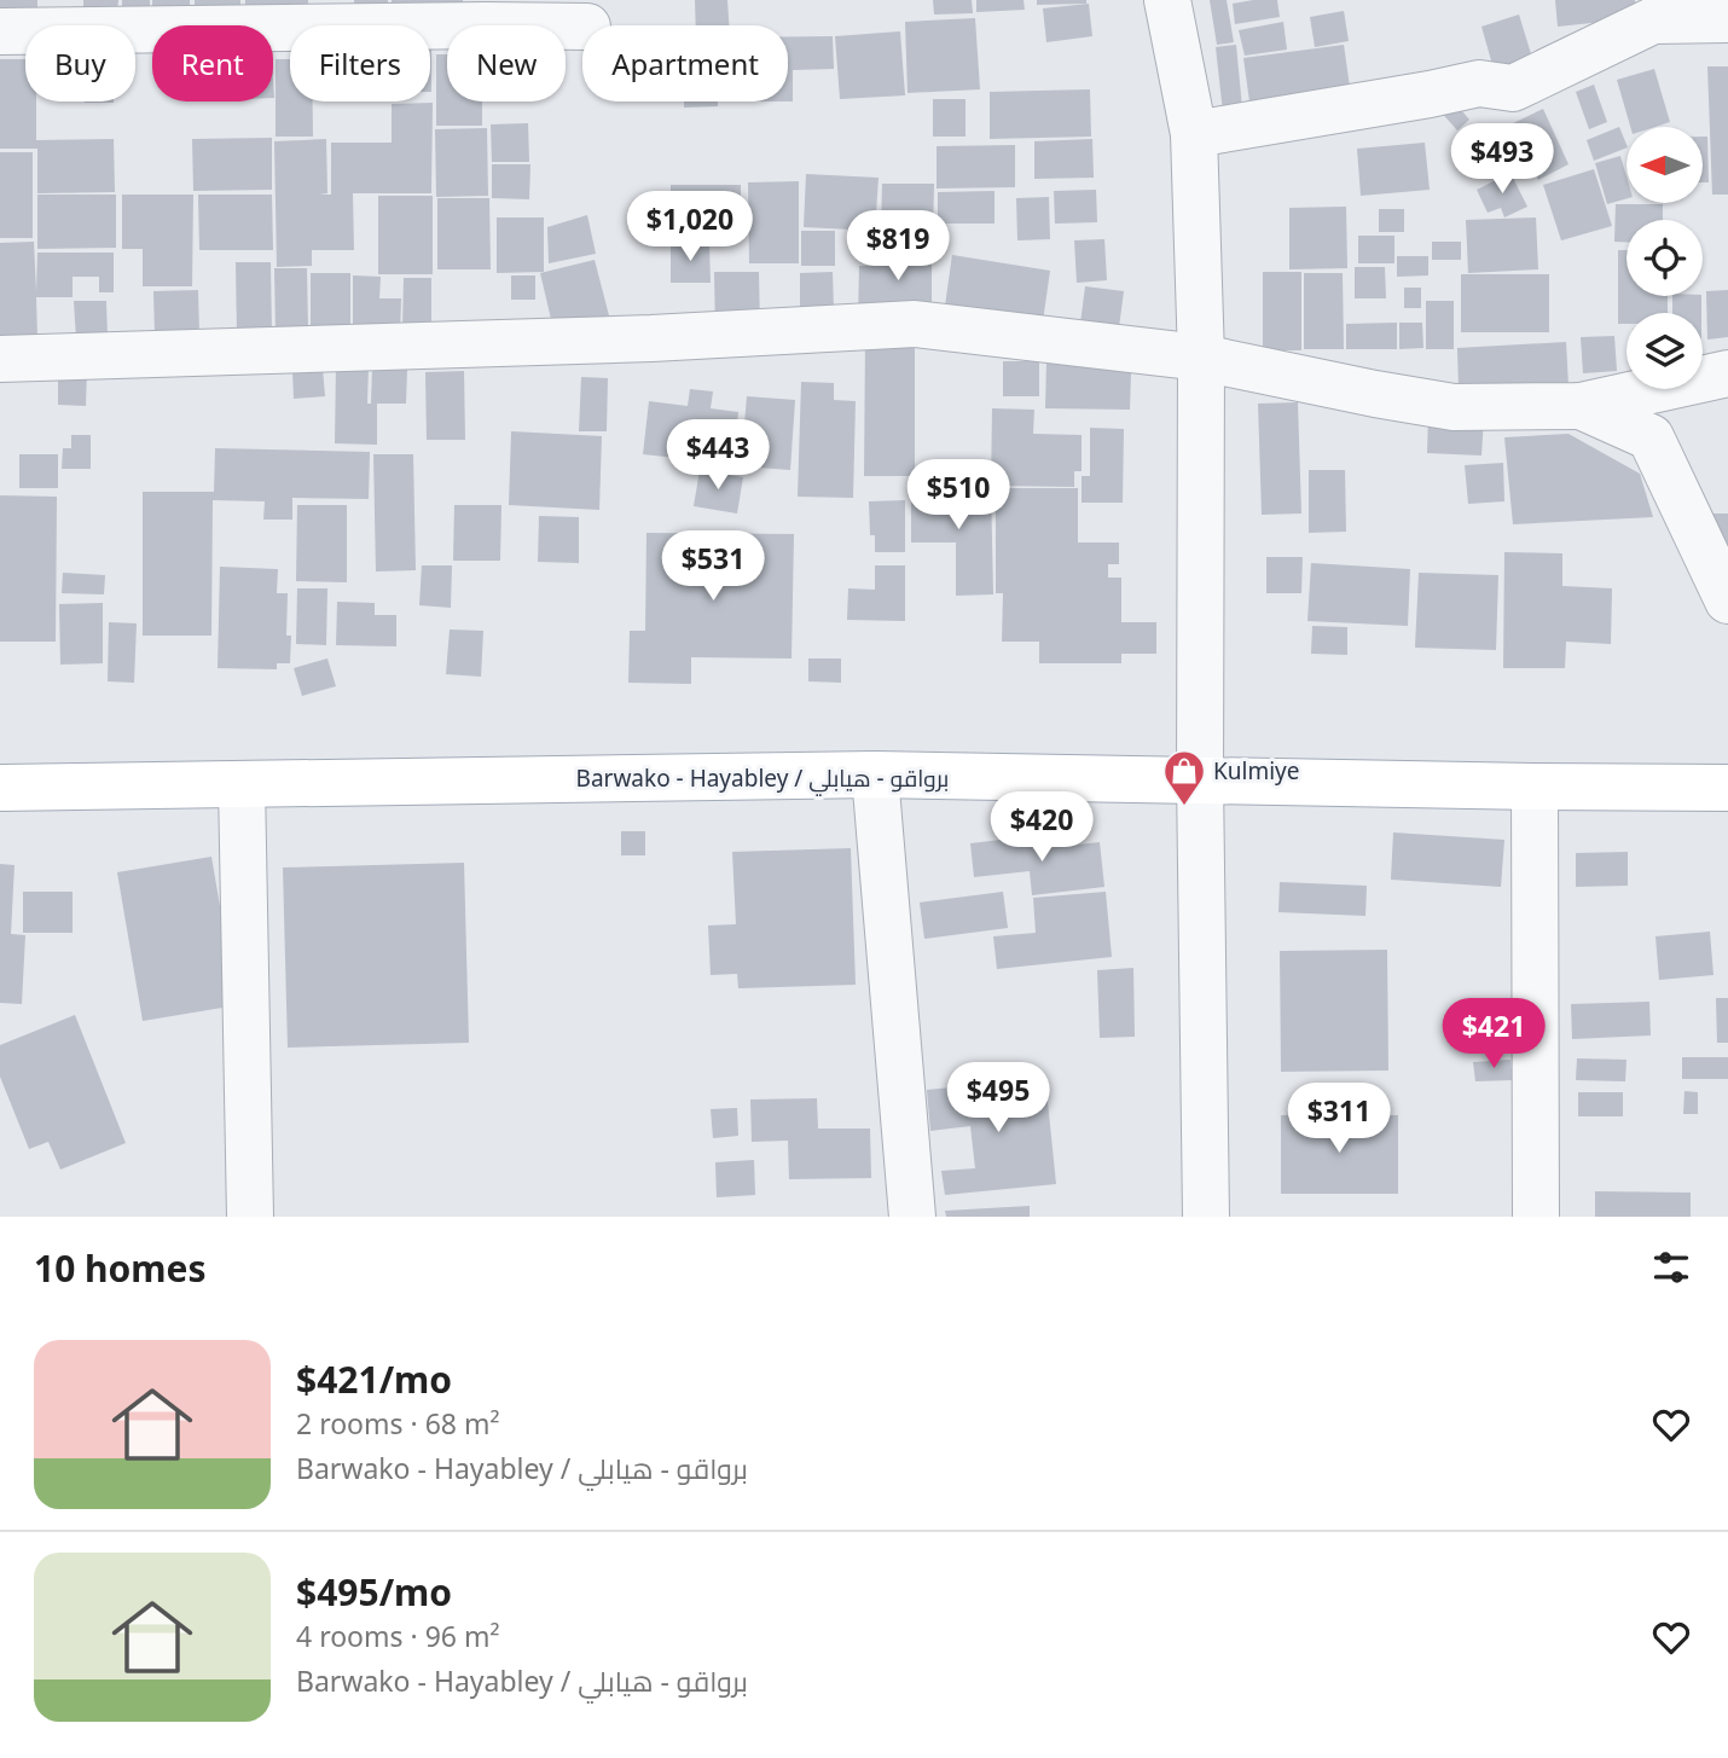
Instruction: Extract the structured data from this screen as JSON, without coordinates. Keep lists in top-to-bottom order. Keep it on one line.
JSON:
{"streets":{"main road":["Barwako - Hayabley / برواقو - هيابلي"]},"places":{"shop":["Kulmiye"]},"north":"left","page":{"chip":["Buy","Rent","Filters","New","Apartment"],"price":["$493","$1,020","$819","$443","$510","$531","$420","$421","$495","$311"],"heading":"10 homes","list":[{"name":"$421/mo","note":"2 rooms · 68 m² · Barwako - Hayabley / برواقو - هيابلي"},{"name":"$495/mo","note":"4 rooms · 96 m² · Barwako - Hayabley / برواقو - هيابلي"}]}}
